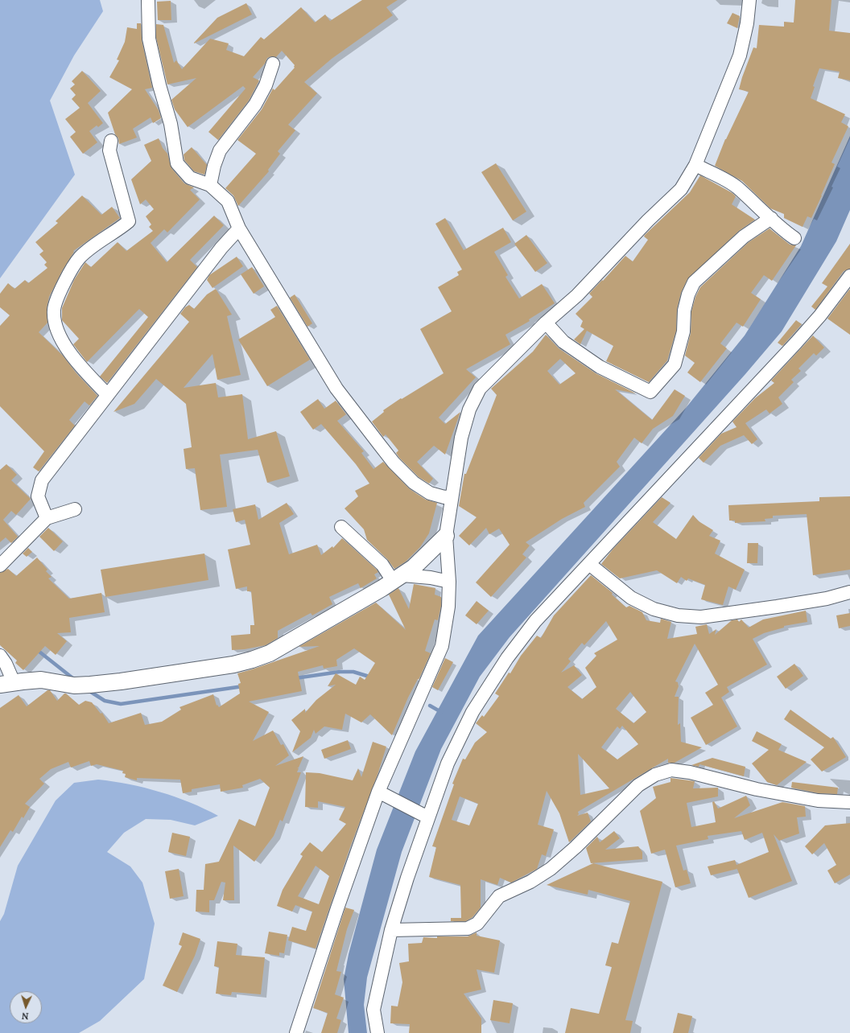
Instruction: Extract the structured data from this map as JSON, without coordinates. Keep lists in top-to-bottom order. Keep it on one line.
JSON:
{"north":"bottom"}
